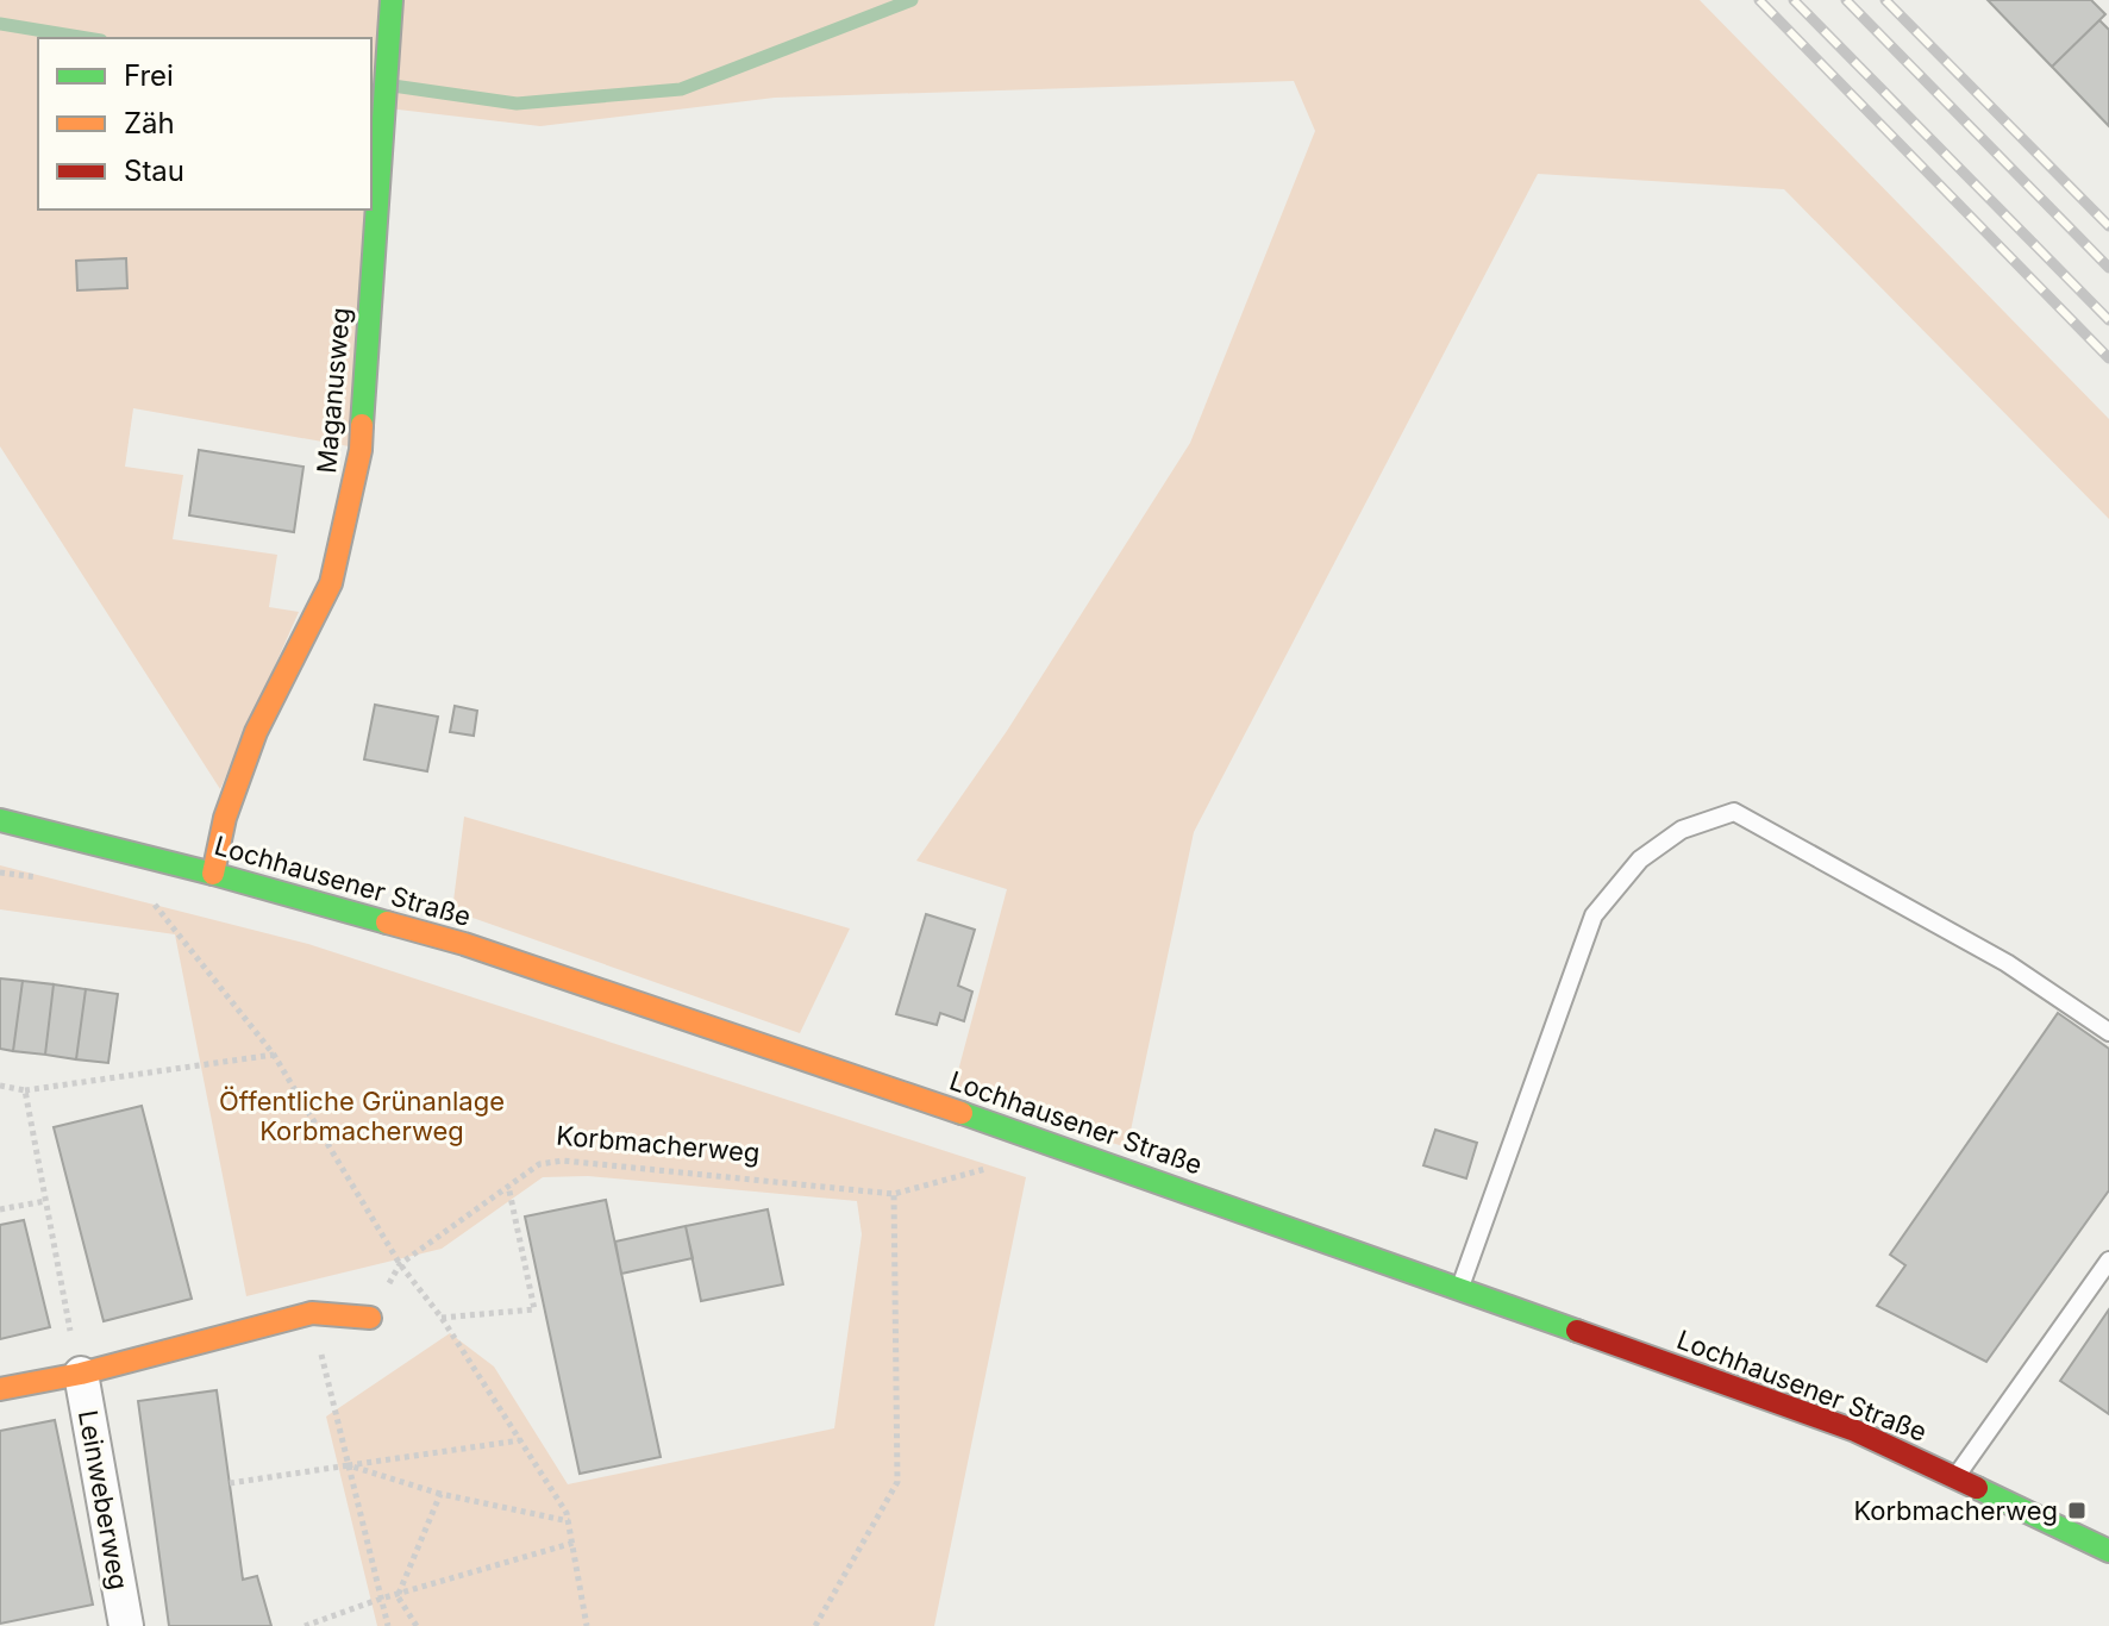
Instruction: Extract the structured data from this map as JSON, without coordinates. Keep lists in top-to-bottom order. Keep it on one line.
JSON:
{"streets":{"main road":["Maganusweg","Lochhausener Straße"],"street":["Leinweberweg"],"path":["Korbmacherweg"]},"crossings":[["Maganusweg","Lochhausener Straße"],["Lochhausener Straße","Korbmacherweg"]],"parks":["Öffentliche Grünanlage Korbmacherweg"],"places":{"transit":["Korbmacherweg"]},"legend":["Frei","Zäh","Stau"]}
